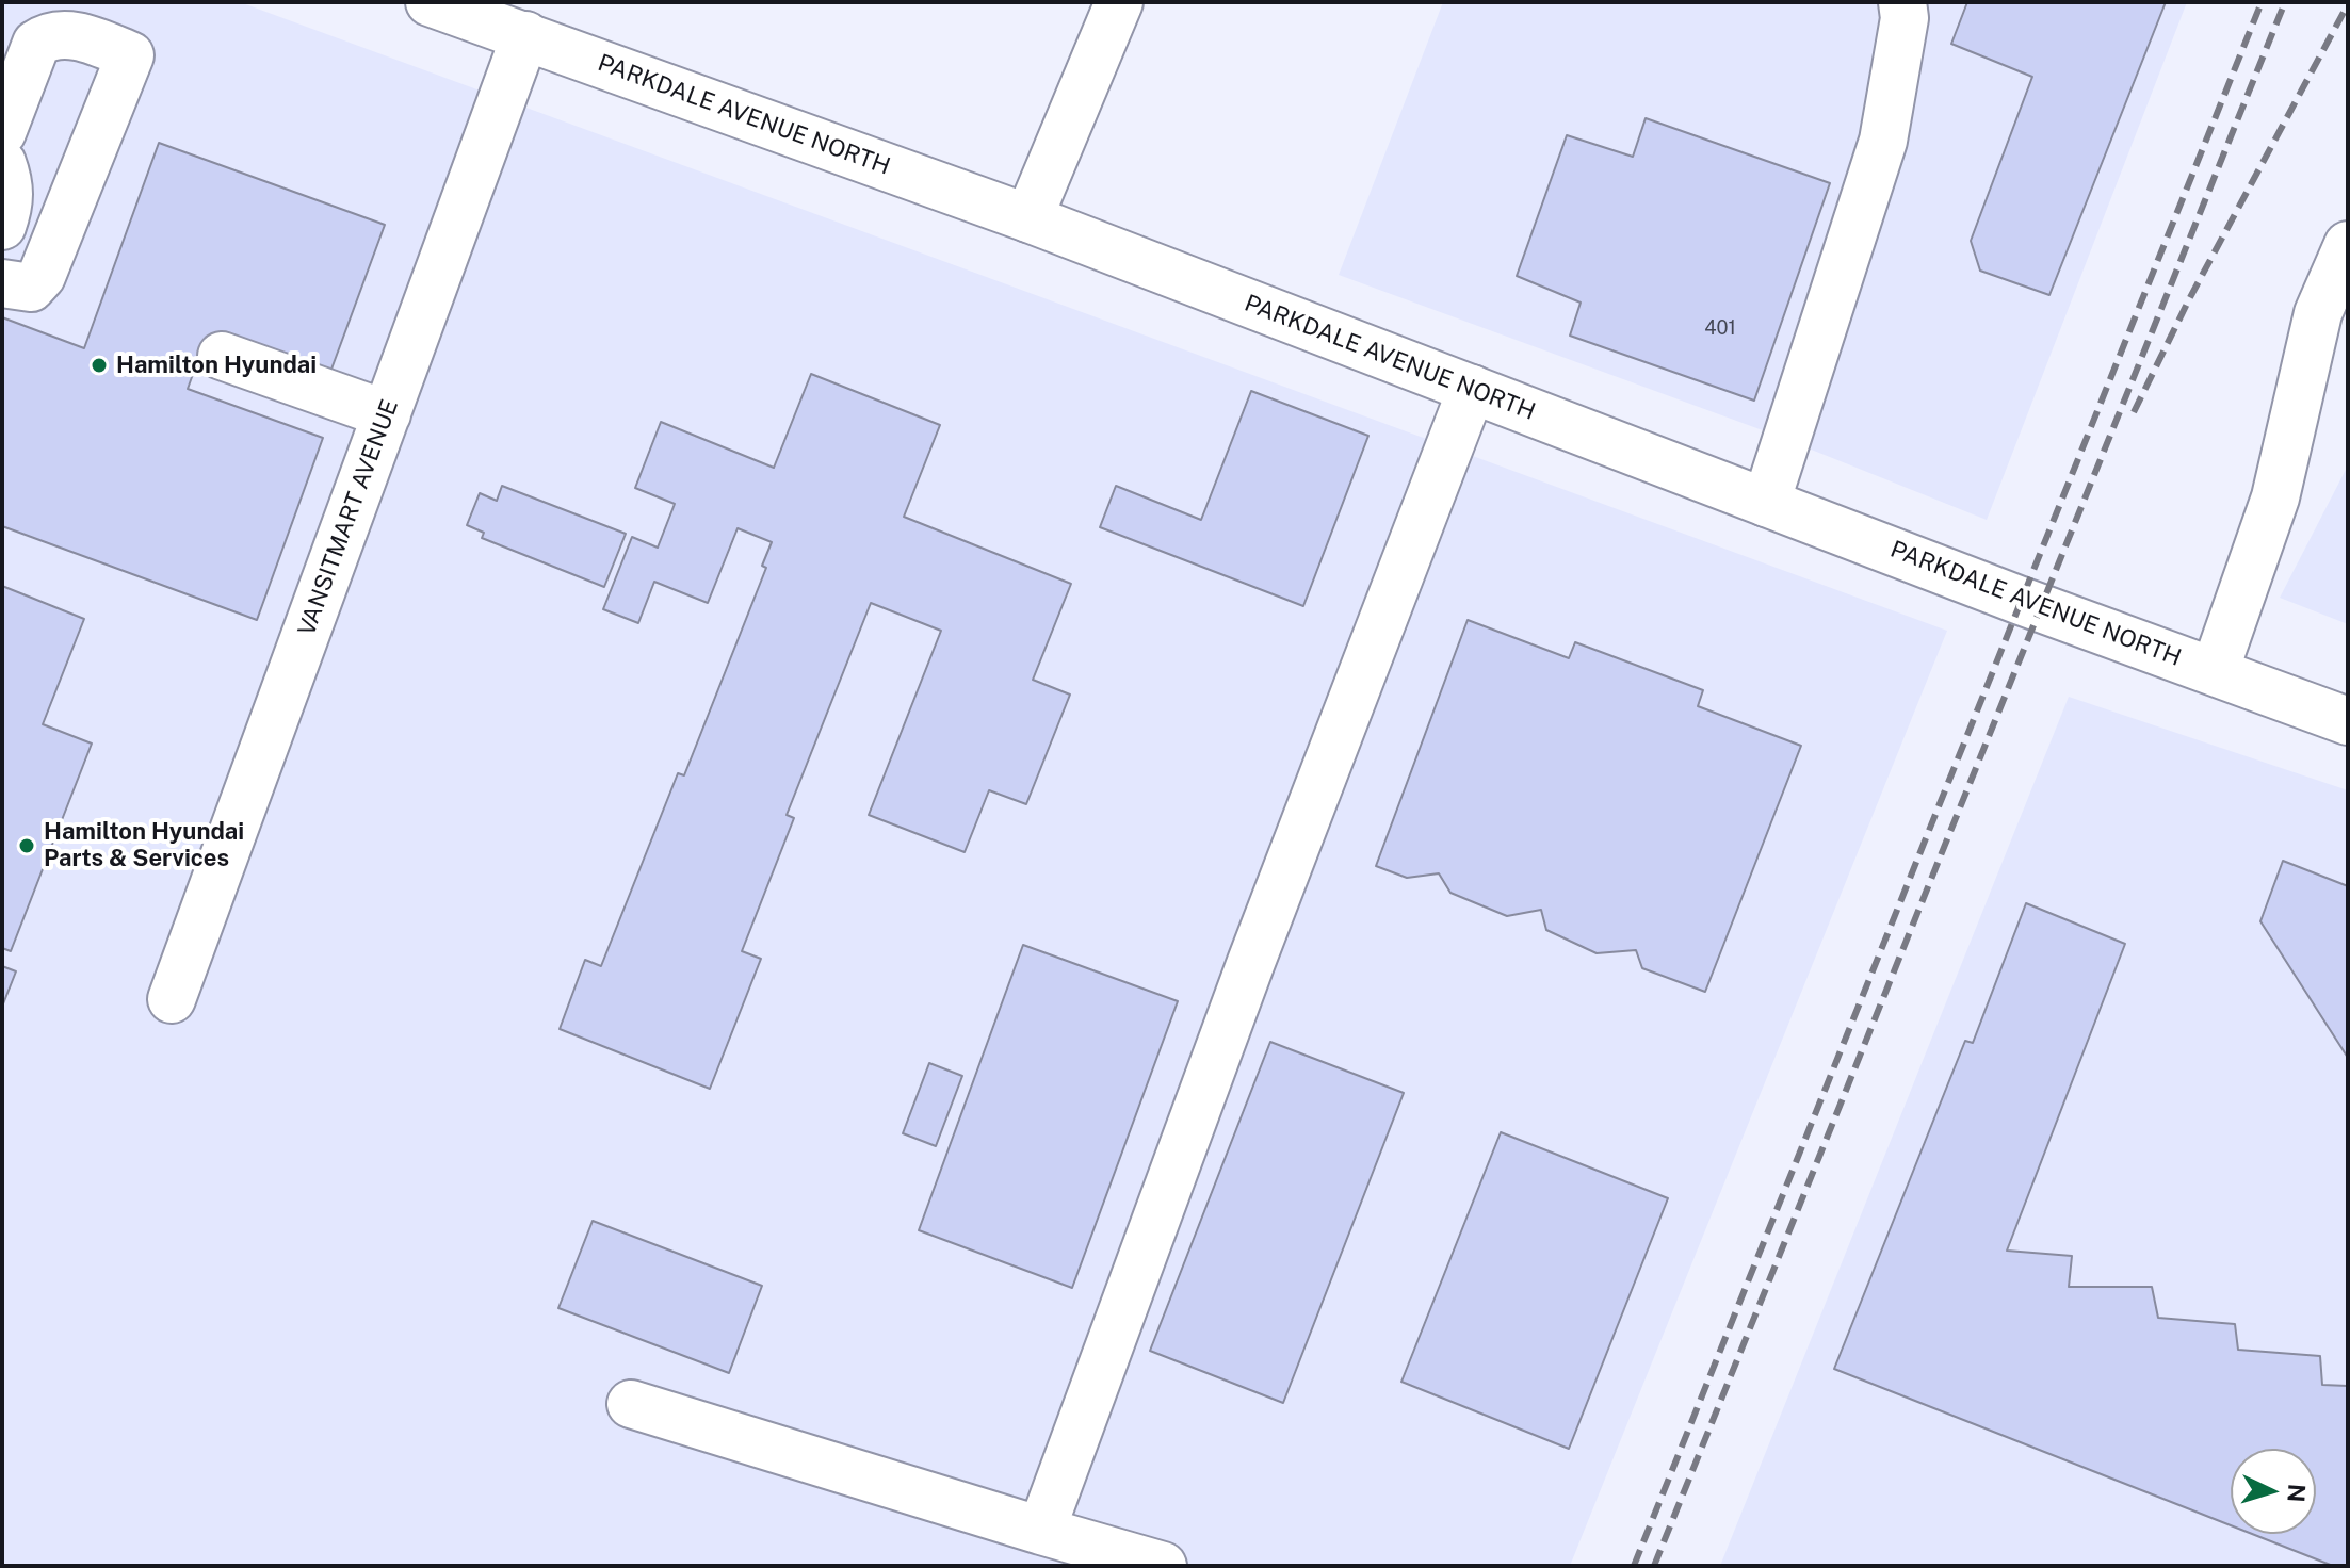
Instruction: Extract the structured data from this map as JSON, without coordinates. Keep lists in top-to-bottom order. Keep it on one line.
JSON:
{"streets":{"main road":["PARKDALE AVENUE NORTH","VANSITMART AVENUE"]},"crossings":[["PARKDALE AVENUE NORTH","VANSITMART AVENUE"]],"places":["Hamilton Hyundai","Hamilton Hyundai Parts & Services"],"house_numbers":["401"],"north":"right"}
